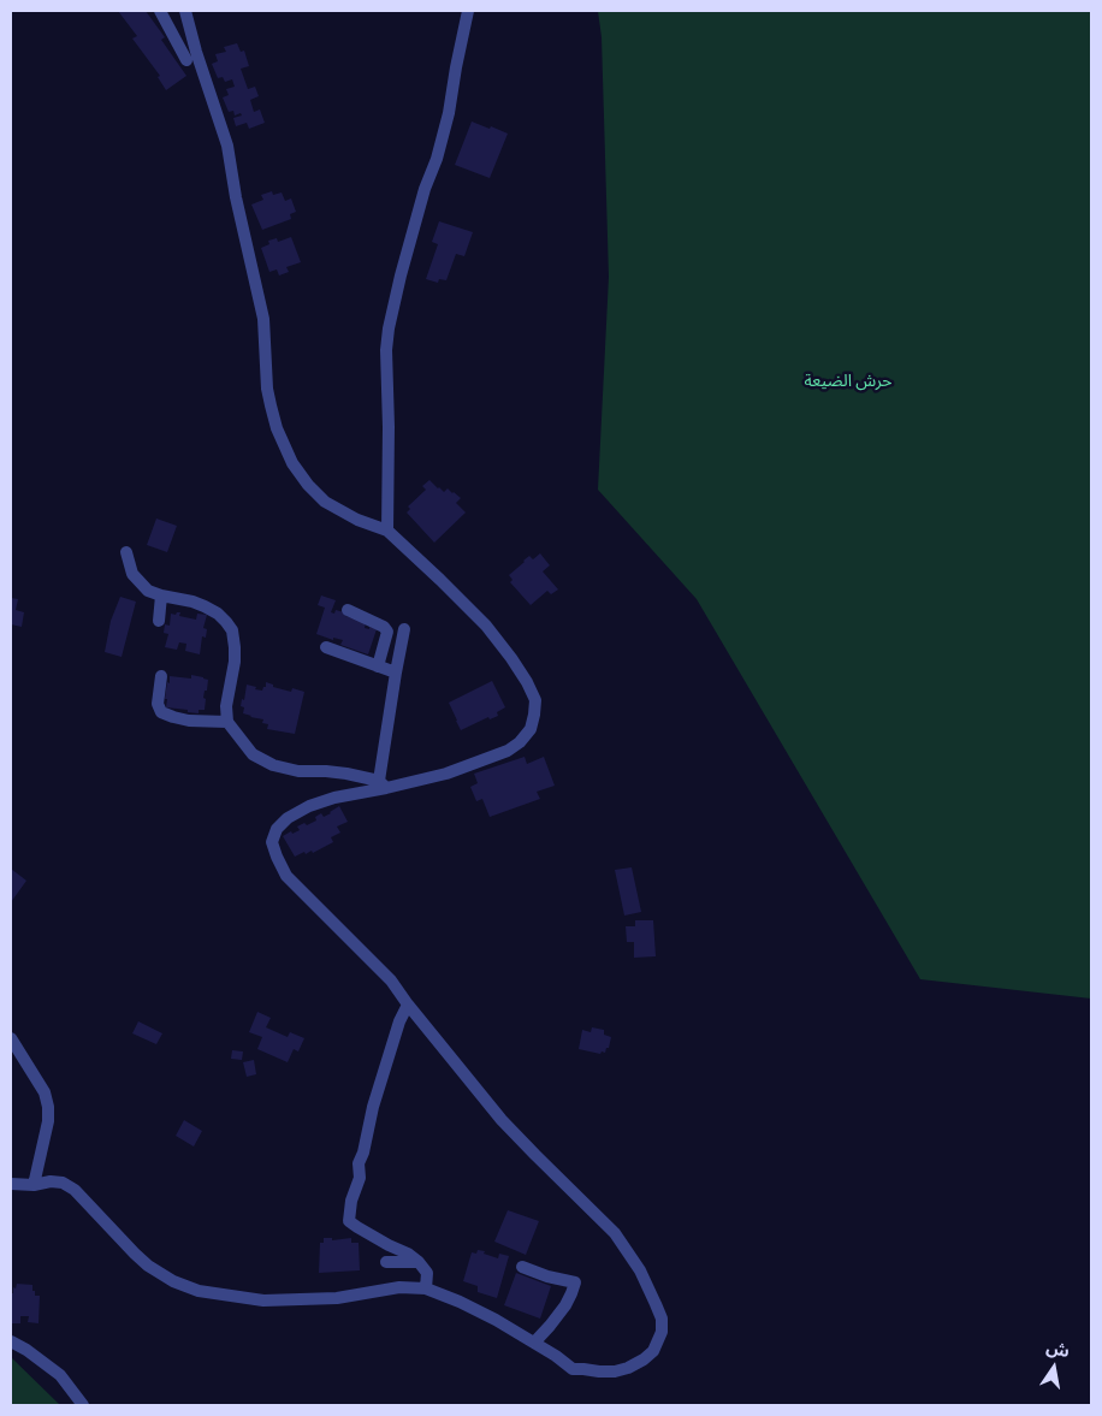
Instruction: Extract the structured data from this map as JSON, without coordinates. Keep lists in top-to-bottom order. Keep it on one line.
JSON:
{"parks":["حرش الضيعة"],"north":"top"}
